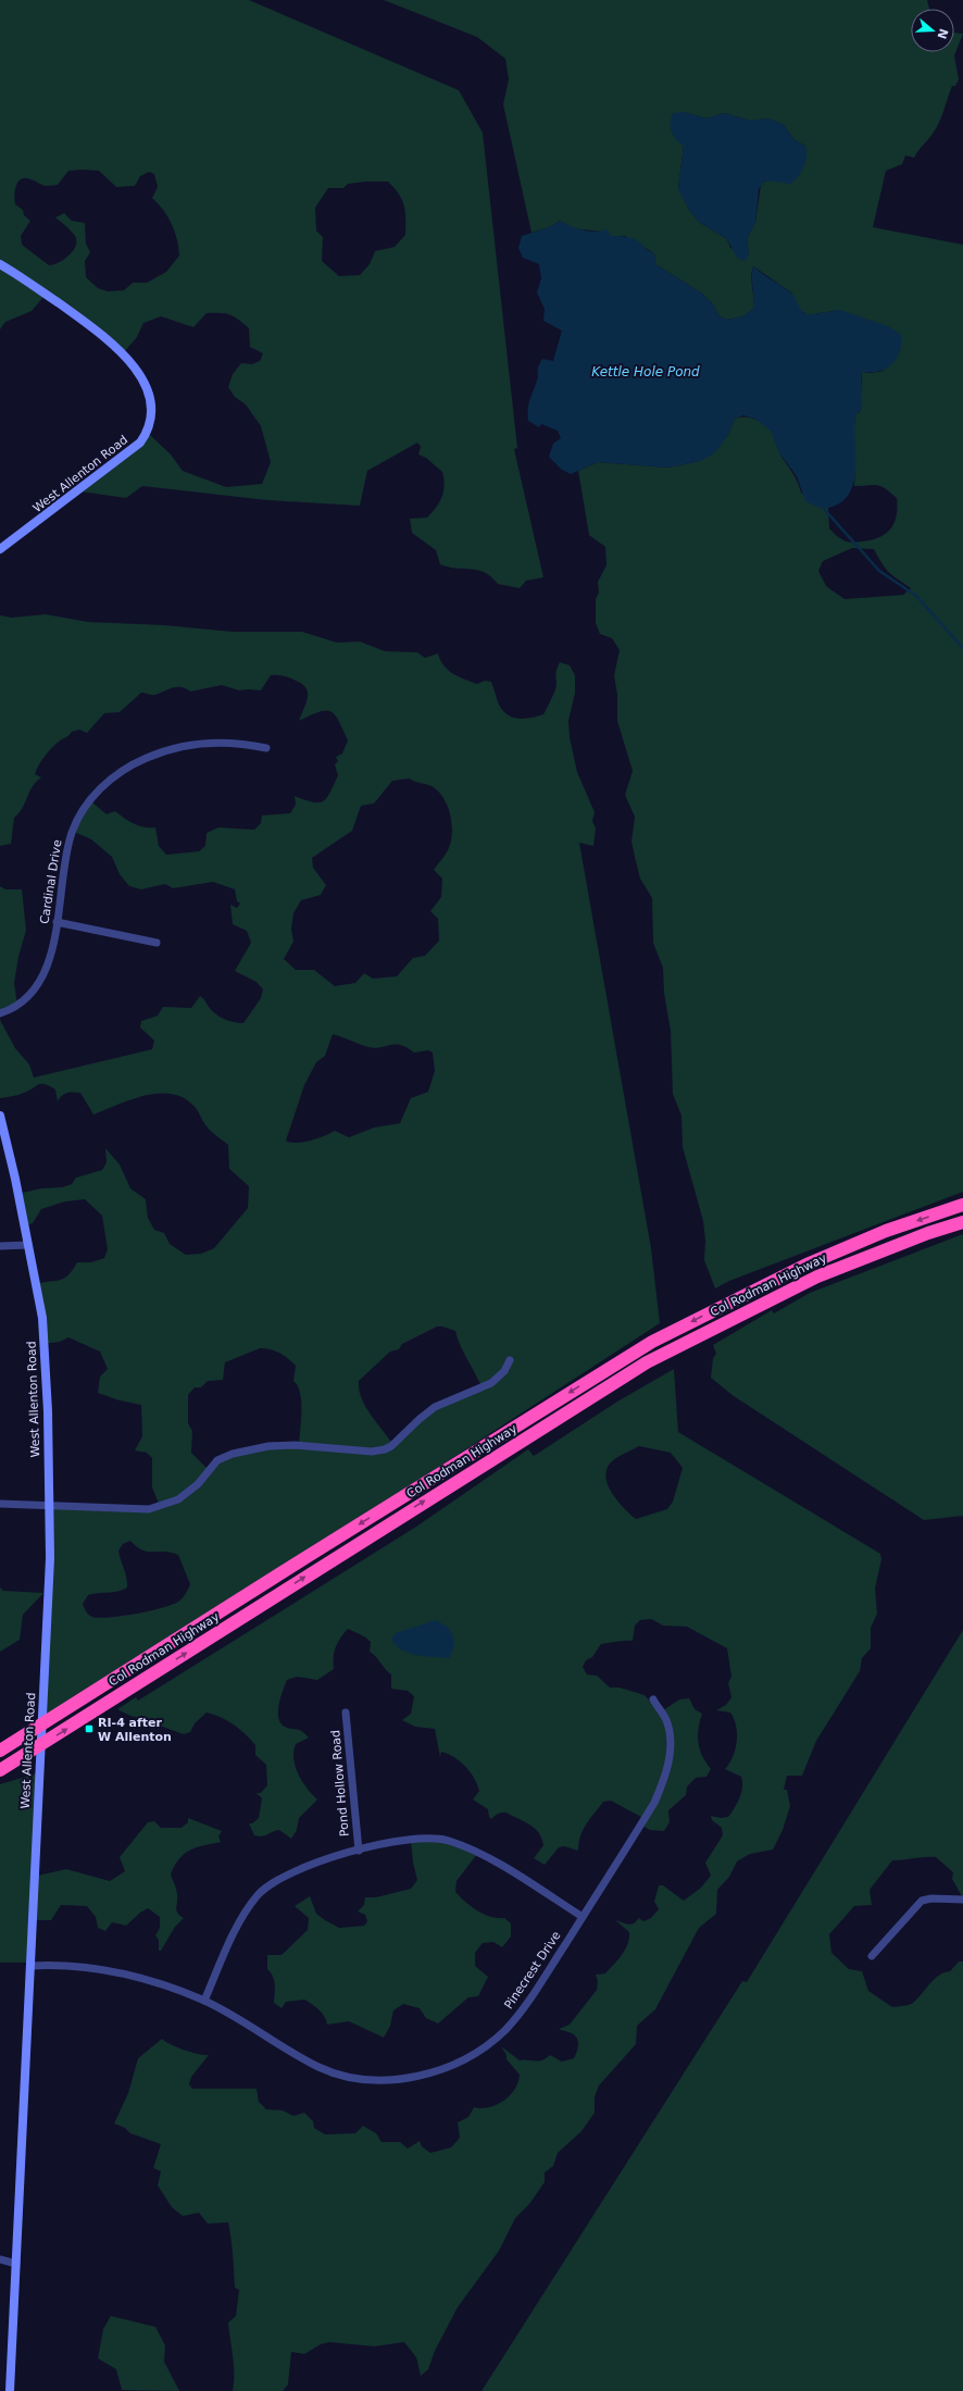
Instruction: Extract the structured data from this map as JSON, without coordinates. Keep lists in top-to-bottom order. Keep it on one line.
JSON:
{"streets":{"highway":["Col Rodman Highway"],"street":["West Allenton Road","Cardinal Drive","Pond Hollow Road","Pinecrest Drive"]},"crossings":[["West Allenton Road","Col Rodman Highway"],["West Allenton Road","Pinecrest Drive"]],"water":["Kettle Hole Pond"],"places":{"transit":["RI-4 after W Allenton"]},"north":"right"}
